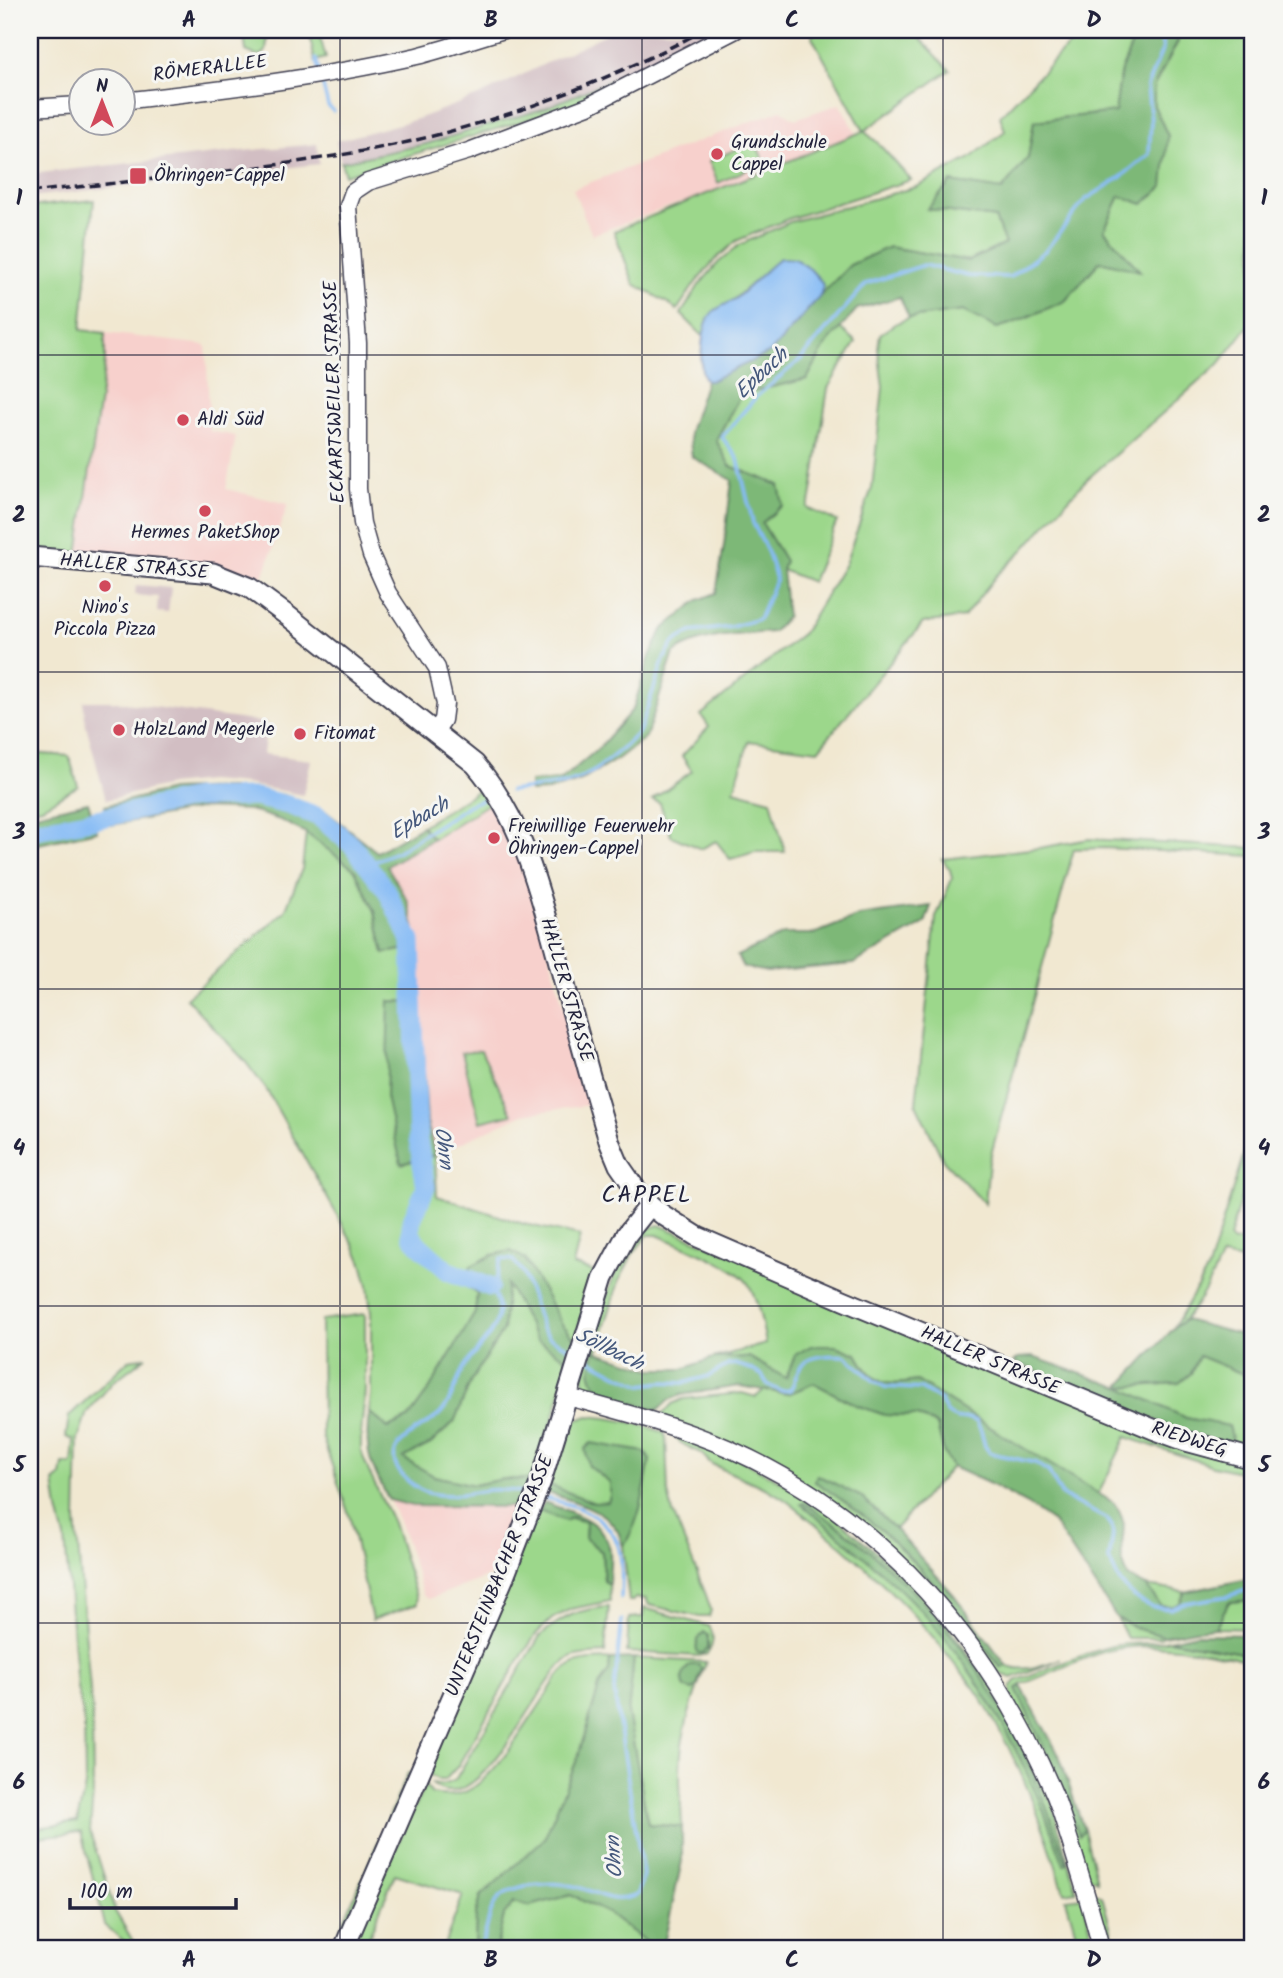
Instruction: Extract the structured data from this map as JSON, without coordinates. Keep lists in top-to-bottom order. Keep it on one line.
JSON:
{"streets":{"main road":["HALLER STRASSE","RIEDWEG","UNTERSTEINBACHER STRASSE"],"street":["RÖMERALLEE","ECKARTSWEILER STRASSE"]},"crossings":[["ECKARTSWEILER STRASSE","HALLER STRASSE"],["HALLER STRASSE","RIEDWEG"],["HALLER STRASSE","UNTERSTEINBACHER STRASSE"]],"districts":["CAPPEL"],"water":["Epbach","Ohrn","Söllbach"],"places":{"other":["Grundschule Cappel","Aldi Süd","Hermes PaketShop","Nino's Piccola Pizza","HolzLand Megerle","Fitomat","Freiwillige Feuerwehr Öhringen-Cappel"],"transit":["Öhringen-Cappel"]},"scale_bar":"100 m","north":"top","grid":{"columns":["A","B","C","D"],"rows":["1","2","3","4","5","6"]}}
